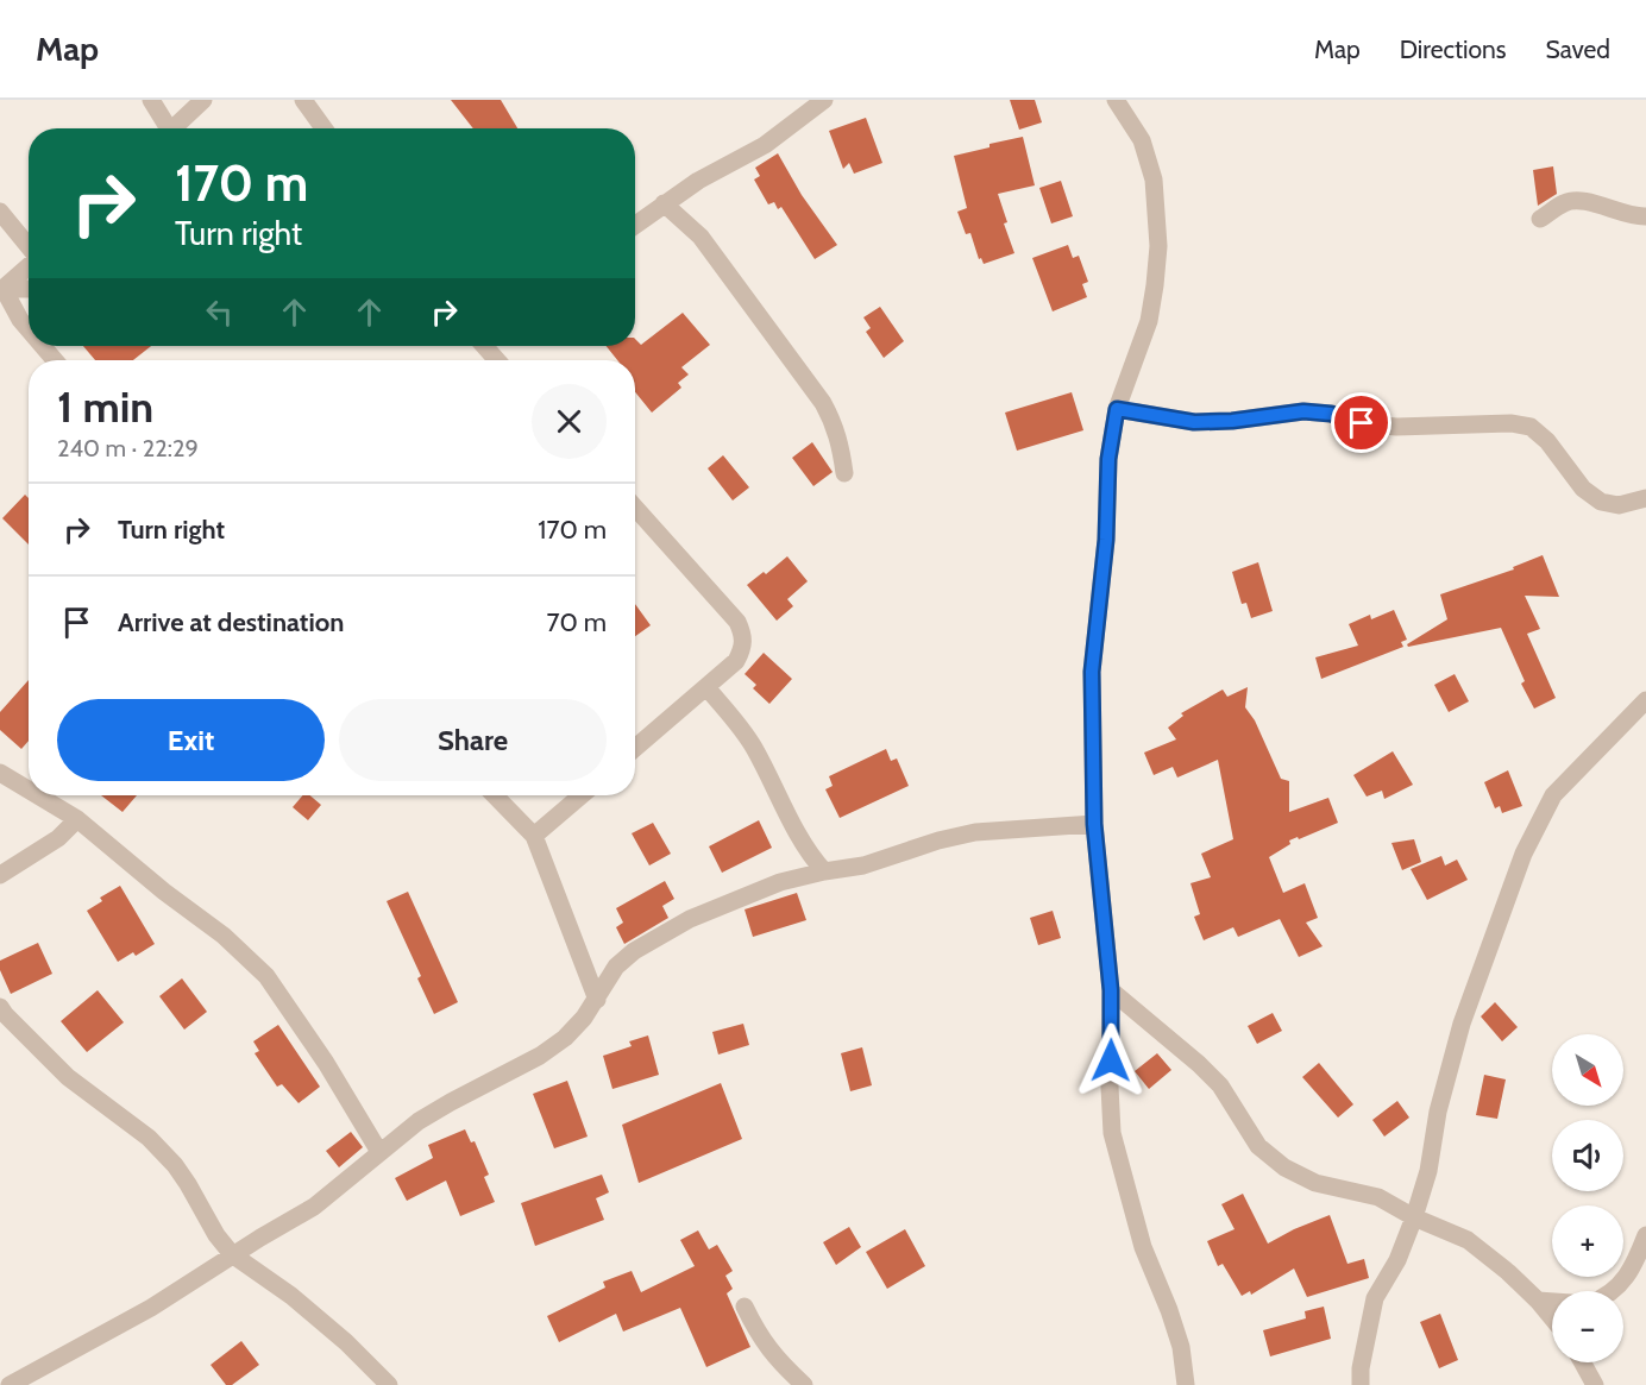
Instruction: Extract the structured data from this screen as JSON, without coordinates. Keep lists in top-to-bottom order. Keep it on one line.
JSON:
{"north":"bottom right","page":{"header":"Map","nav":["Map","Directions","Saved"],"turn":["170 m","Turn right"],"heading":["1 min","240 m · 22:29"],"list":[{"name":"Turn right","value":"170 m"},{"name":"Arrive at destination","value":"70 m"}],"buttons":["Exit","Share"],"map_buttons":["+","−"]}}
